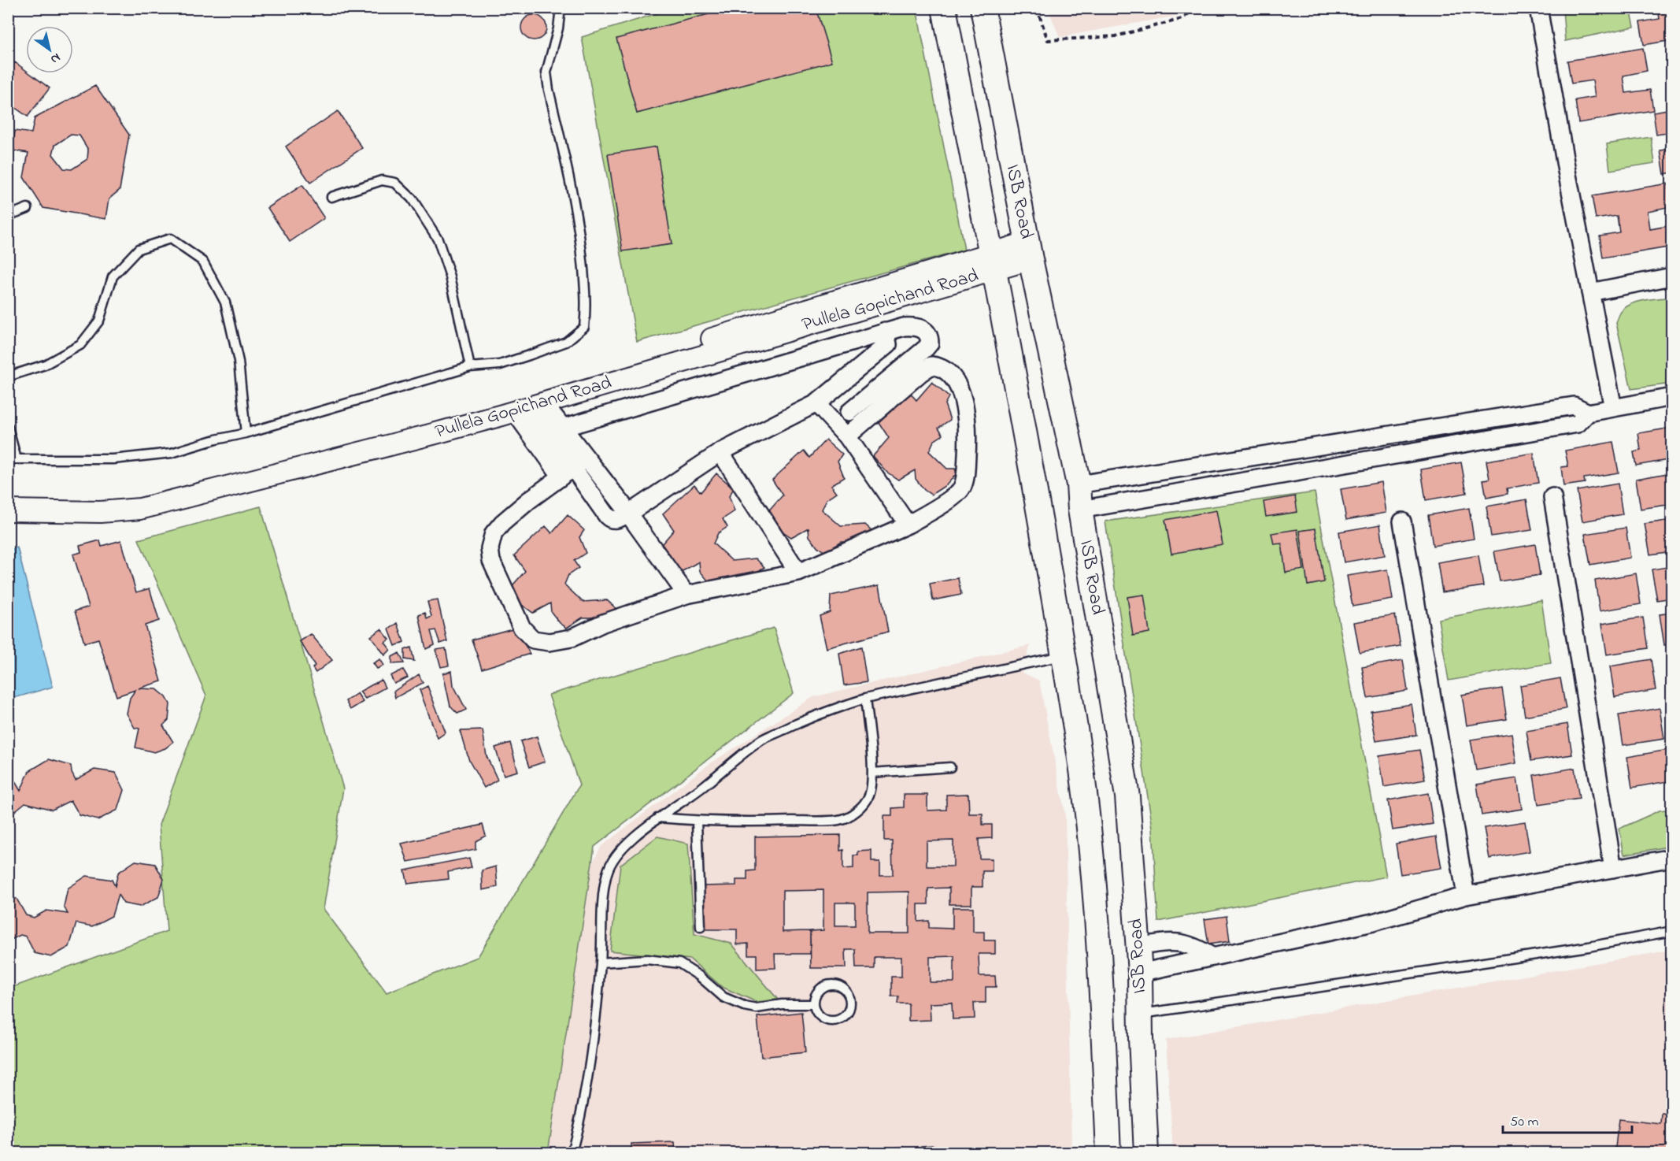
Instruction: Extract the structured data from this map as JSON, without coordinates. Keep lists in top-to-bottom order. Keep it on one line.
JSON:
{"streets":{"main road":["ISB Road"],"street":["Pullela Gopichand Road"]},"crossings":[["ISB Road","Pullela Gopichand Road"]],"scale_bar":"50 m","north":"bottom right"}
